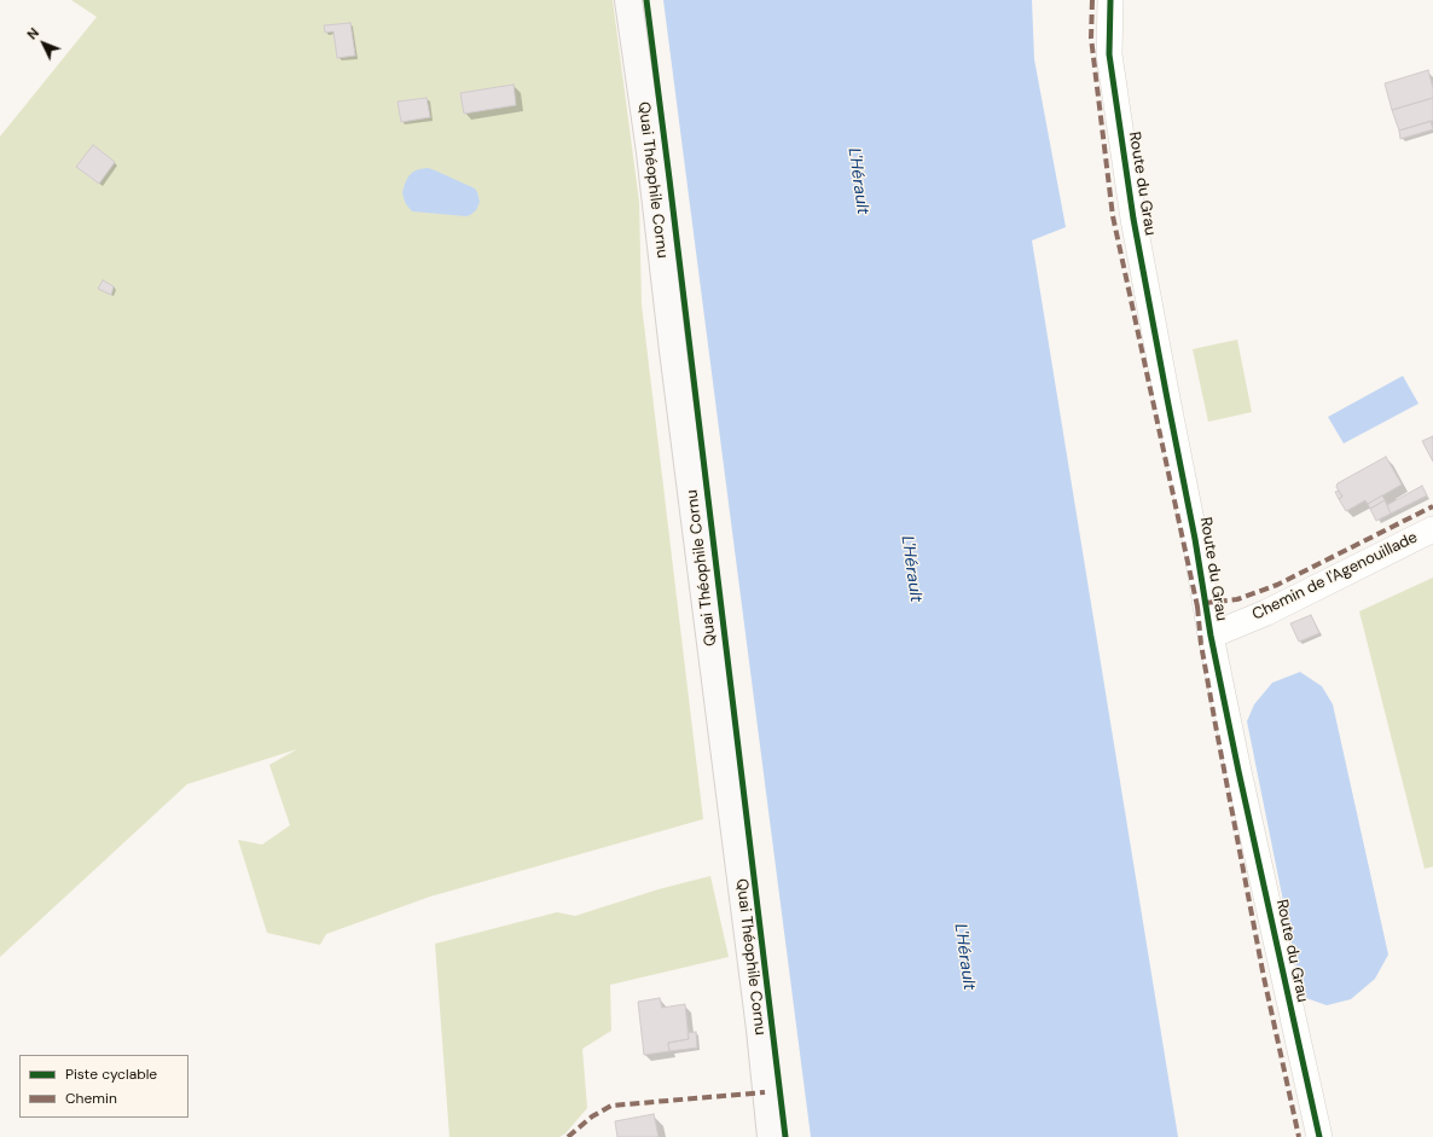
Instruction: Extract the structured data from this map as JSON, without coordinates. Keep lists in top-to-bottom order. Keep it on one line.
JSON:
{"streets":{"main road":["Quai Théophile Cornu"],"street":["Route du Grau","Chemin de l'Agenouillade"]},"crossings":[["Route du Grau","Chemin de l'Agenouillade"]],"water":["L'Hérault"],"legend":["Piste cyclable","Chemin"],"north":"top left"}
